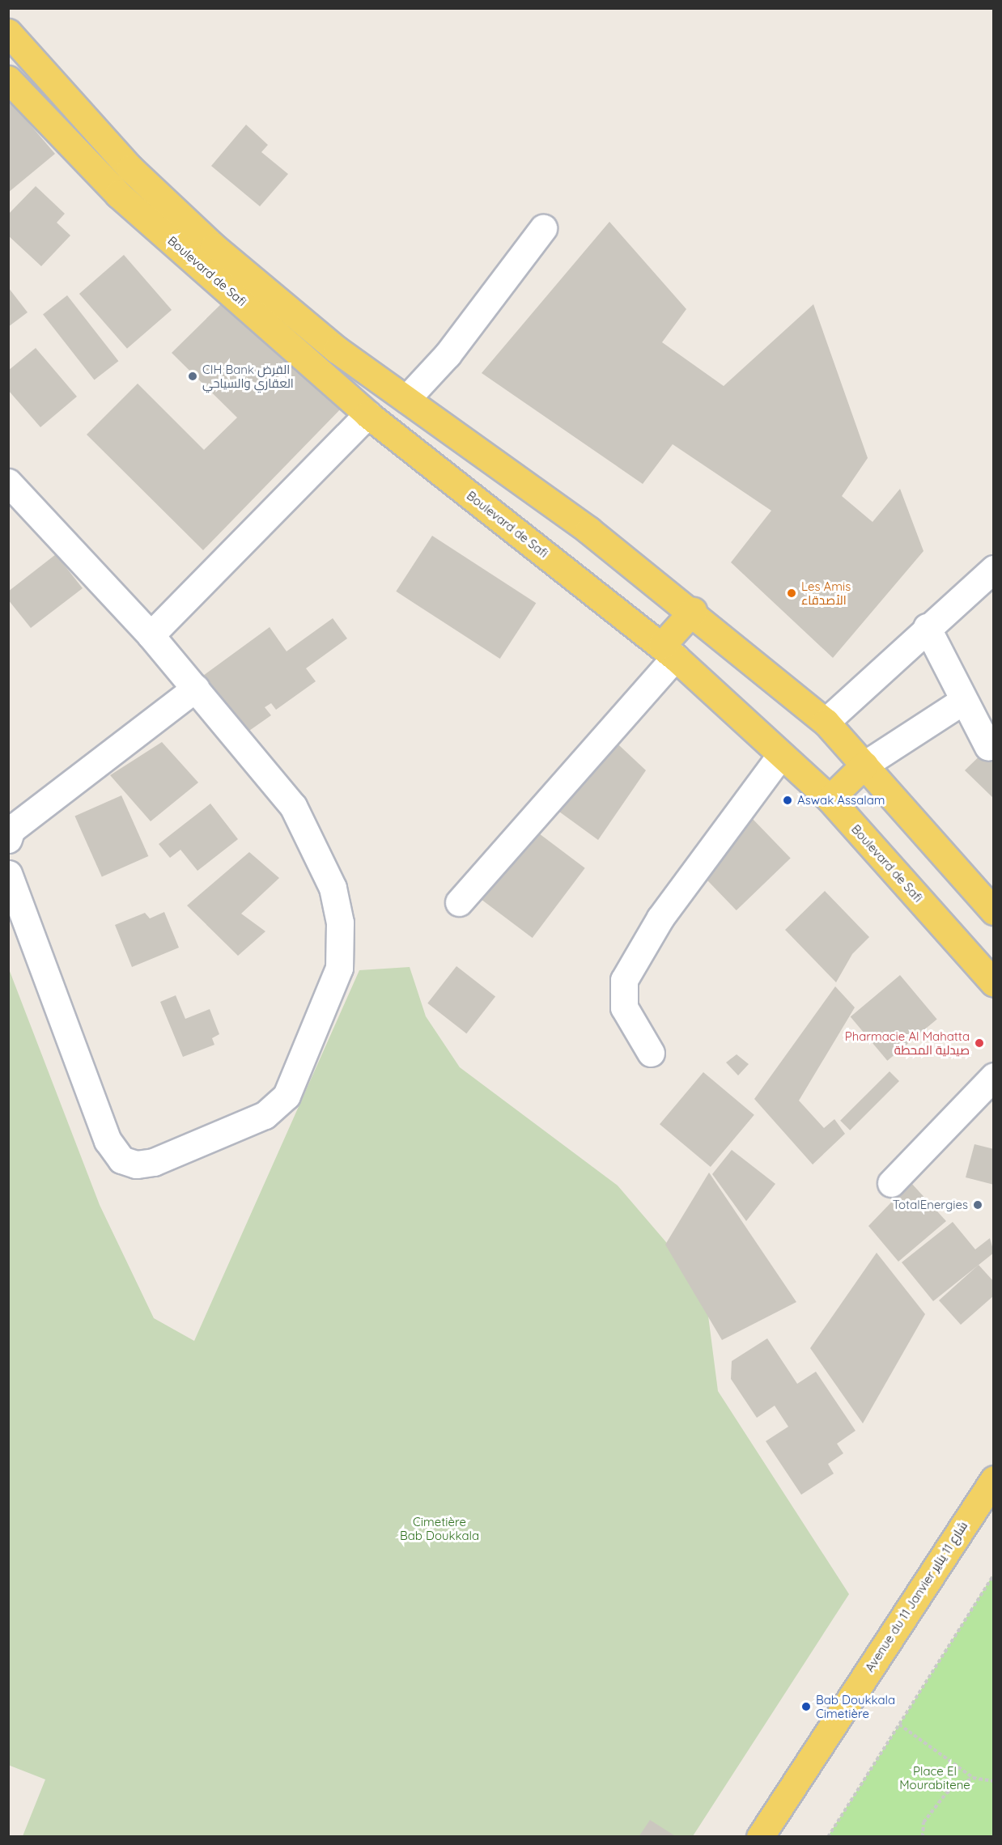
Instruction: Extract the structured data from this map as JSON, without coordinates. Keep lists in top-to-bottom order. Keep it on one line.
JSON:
{"streets":{"main road":["Boulevard de Safi","Avenue du 11 Janvier شارع 11 يناير"]},"parks":["Cimetière Bab Doukkala","Place El Mourabitene"],"places":["CIH Bank القرض العقاري والسياحي","Les Amis الأصدقاء","Aswak Assalam","Pharmacie Al Mahatta صيدلية المحطة","TotalEnergies","Bab Doukkala Cimetière"]}
